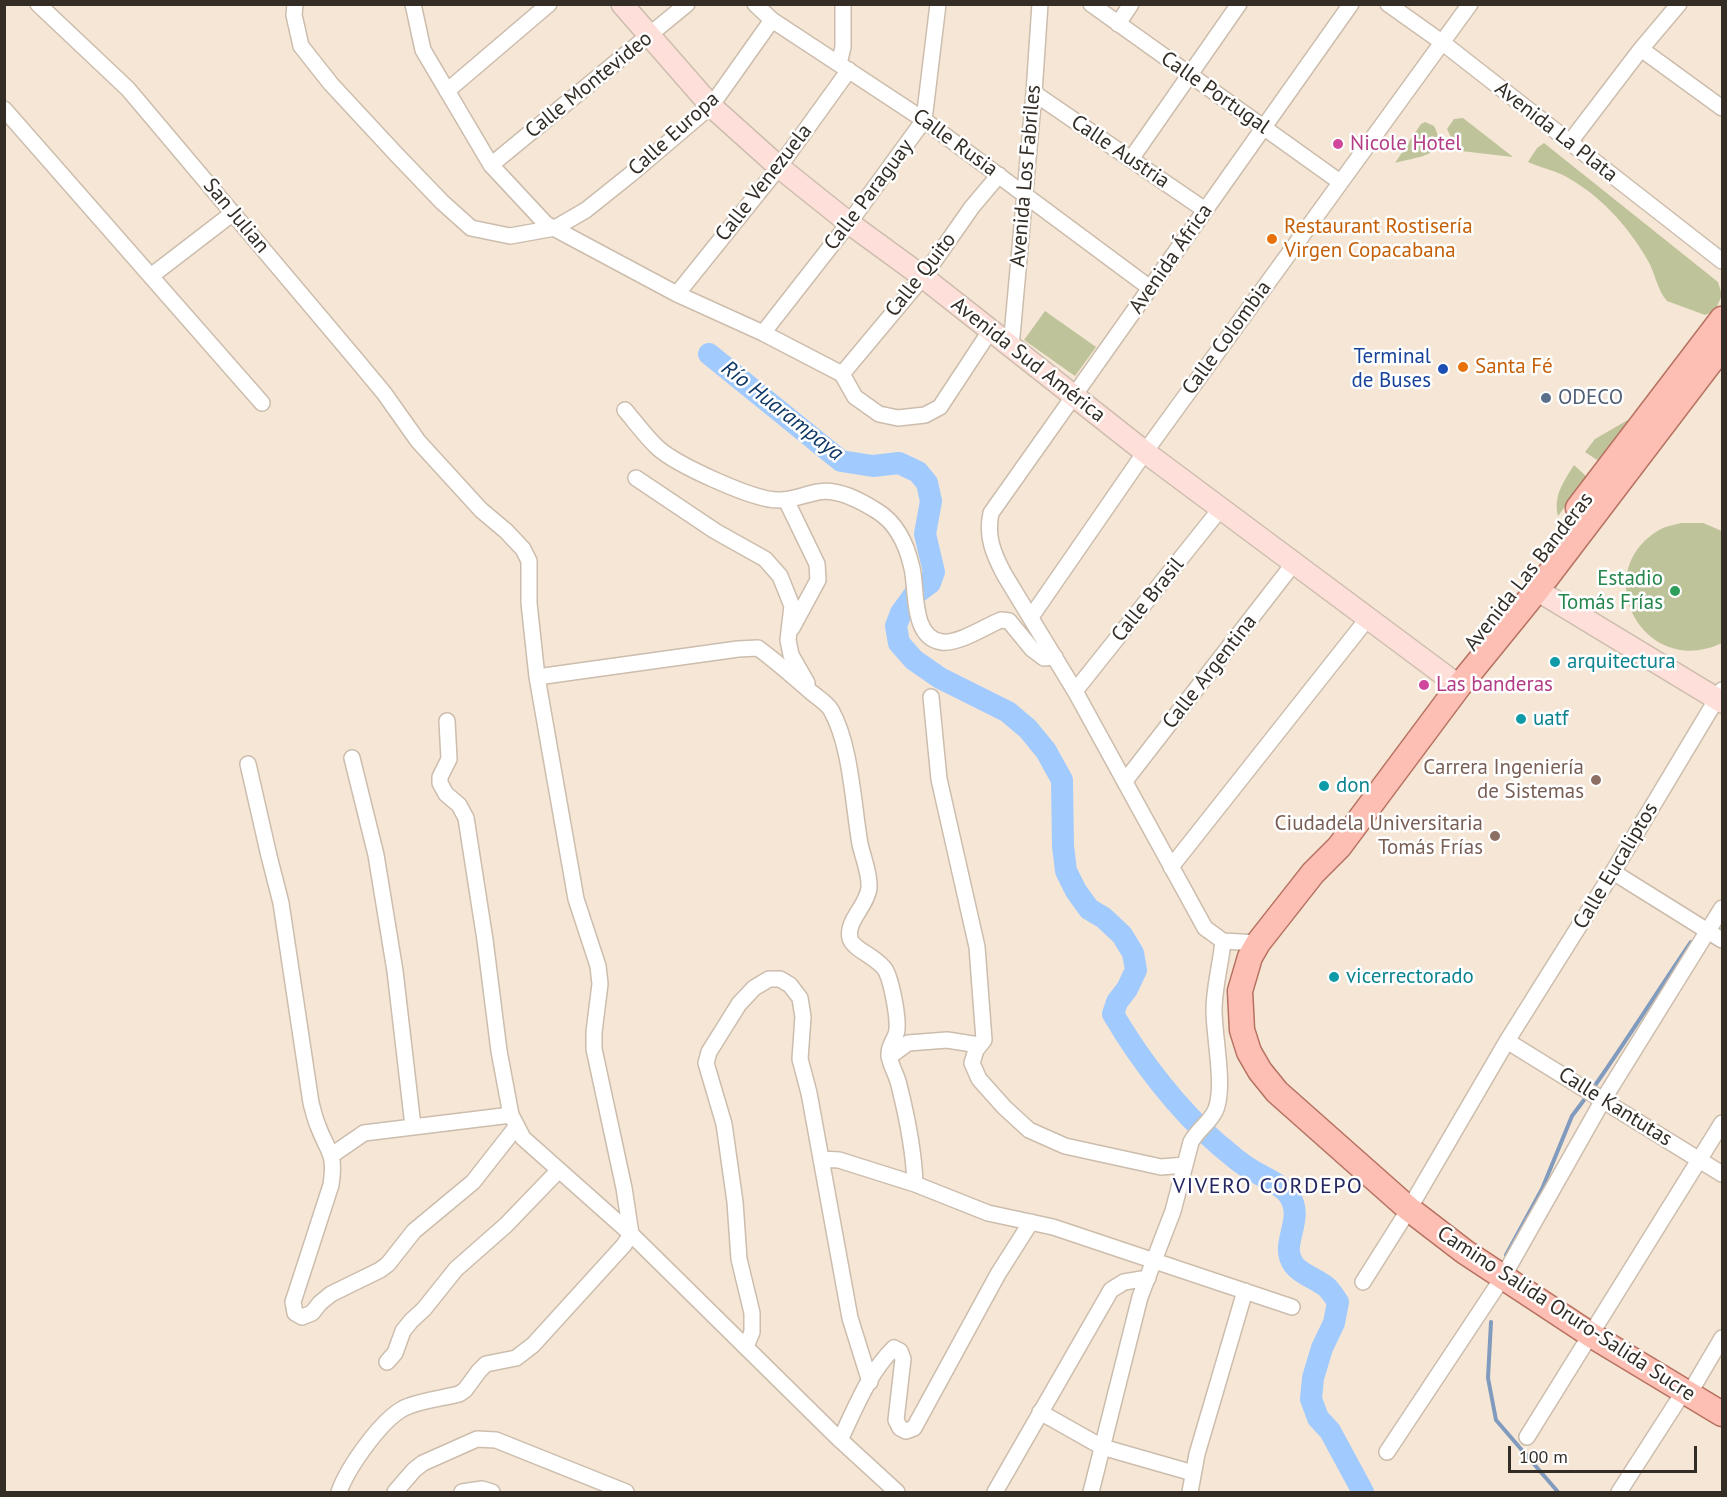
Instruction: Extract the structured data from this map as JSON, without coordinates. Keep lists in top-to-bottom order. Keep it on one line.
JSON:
{"streets":{"main road":["Avenida Sud América","Avenida Las Banderas","Camino Salida Oruro-Salida Sucre"],"street":["Calle Montevideo","Calle Portugal","Avenida La Plata","Calle Europa","Calle Rusia","Calle Austria","Avenida Los Fabriles","Calle Venezuela","Calle Paraguay","San Julian","Avenida África","Calle Quito","Calle Colombia","Calle Brasil","Calle Argentina","Calle Eucaliptos","Calle Kantutas"]},"crossings":[["Calle Montevideo","Avenida Sud América"],["Calle Portugal","Avenida África"],["Calle Portugal","Calle Colombia"],["Avenida La Plata","Calle Colombia"],["Calle Europa","Calle Rusia"],["Calle Europa","Avenida Sud América"],["Calle Rusia","Avenida Los Fabriles"],["Calle Rusia","Calle Venezuela"],["Calle Rusia","Calle Paraguay"],["Calle Rusia","Avenida África"],["Calle Rusia","Calle Quito"],["Calle Austria","Avenida Los Fabriles"],["Calle Austria","Avenida África"],["Avenida Los Fabriles","Avenida Sud América"],["Calle Venezuela","Avenida Sud América"],["Calle Paraguay","Avenida Sud América"],["Avenida África","Calle Colombia"],["Avenida África","Avenida Sud América"],["Calle Quito","Avenida Sud América"],["Calle Colombia","Avenida Sud América"],["Avenida Sud América","Avenida Las Banderas"],["Avenida Sud América","Calle Brasil"],["Avenida Sud América","Calle Argentina"],["Avenida Las Banderas","Camino Salida Oruro-Salida Sucre"],["Calle Eucaliptos","Calle Kantutas"],["Calle Eucaliptos","Camino Salida Oruro-Salida Sucre"]],"districts":["VIVERO CORDEPO"],"water":["Río Huarampaya"],"places":["Nicole Hotel","Restaurant Rostisería Virgen Copacabana","Santa Fé","Terminal de Buses","ODECO","Estadio Tomás Frías","arquitectura","Las banderas","uatf","Carrera Ingeniería de Sistemas","don","Ciudadela Universitaria Tomás Frías","vicerrectorado"],"scale_bar":"100 m"}
